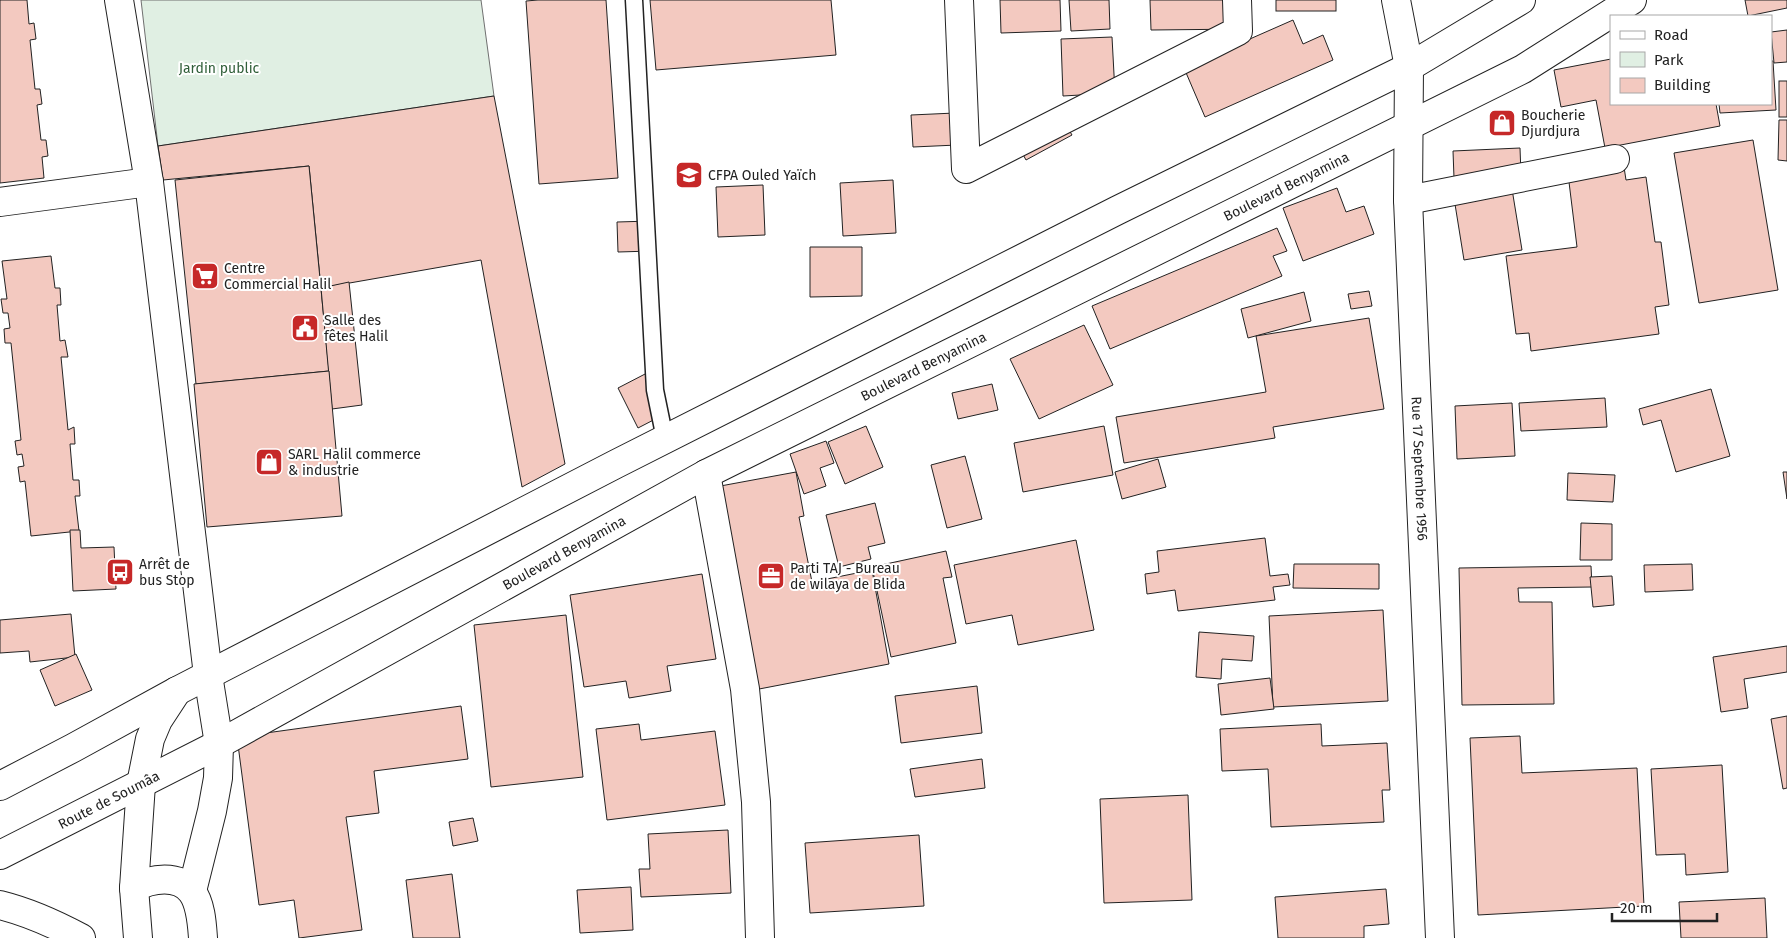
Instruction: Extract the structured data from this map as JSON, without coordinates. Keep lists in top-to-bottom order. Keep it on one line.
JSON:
{"streets":{"main road":["Boulevard Benyamina","Rue 17 Septembre 1956","Route de Soumâa"]},"crossings":[["Boulevard Benyamina","Rue 17 Septembre 1956"],["Boulevard Benyamina","Route de Soumâa"]],"parks":["Jardin public"],"places":{"shop":["Boucherie Djurdjura","SARL Halil commerce & industrie"],"school or university":["CFPA Ouled Yaïch"],"supermarket":["Centre Commercial Halil"],"public building":["Salle des fêtes Halil"],"bus stop":["Arrêt de bus Stop"],"office":["Parti TAJ - Bureau de wilaya de Blida"]},"legend":["Road","Park","Building"],"scale_bar":"20 m"}
